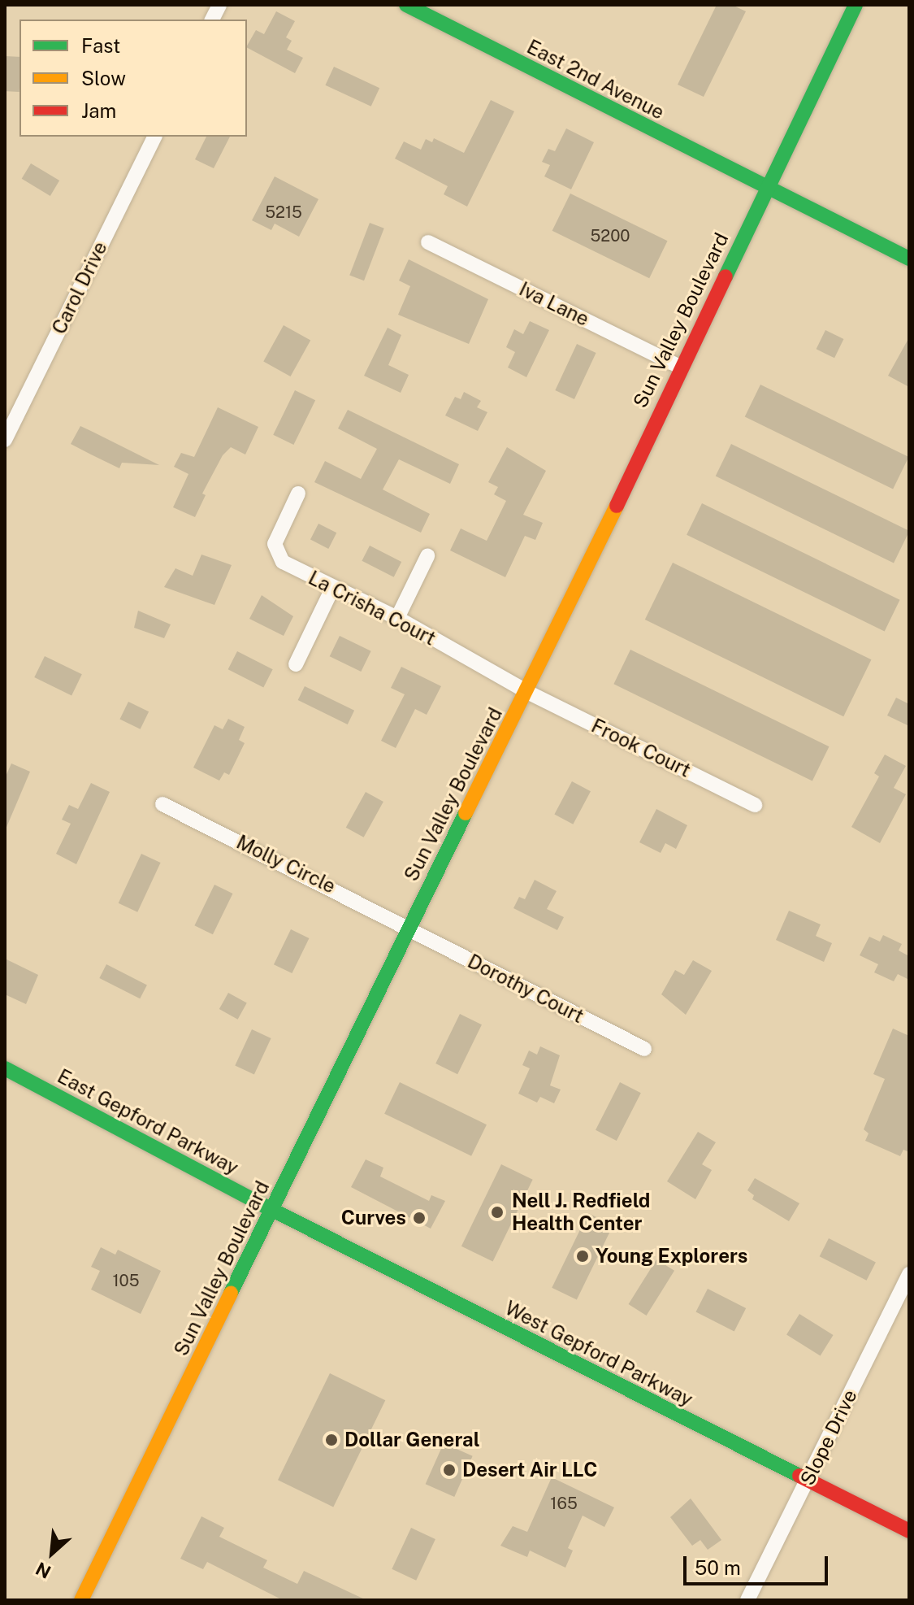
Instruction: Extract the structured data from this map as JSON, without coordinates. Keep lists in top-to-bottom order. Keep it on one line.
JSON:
{"streets":{"main road":["East 2nd Avenue","Sun Valley Boulevard","East Gepford Parkway","West Gepford Parkway"],"street":["Carol Drive","Iva Lane","La Crisha Court","Frook Court","Molly Circle","Dorothy Court","Slope Drive"]},"crossings":[["East 2nd Avenue","Sun Valley Boulevard"],["Iva Lane","Sun Valley Boulevard"],["Sun Valley Boulevard","La Crisha Court"],["Sun Valley Boulevard","Frook Court"],["Sun Valley Boulevard","Molly Circle"],["Sun Valley Boulevard","Dorothy Court"],["Sun Valley Boulevard","East Gepford Parkway"],["Sun Valley Boulevard","West Gepford Parkway"],["La Crisha Court","Frook Court"],["Molly Circle","Dorothy Court"],["East Gepford Parkway","West Gepford Parkway"],["West Gepford Parkway","Slope Drive"]],"places":["Nell J. Redfield Health Center","Curves","Young Explorers","Dollar General","Desert Air LLC"],"house_numbers":["5215","5200","105","165"],"legend":["Fast","Slow","Jam"],"scale_bar":"50 m","north":"bottom left"}
